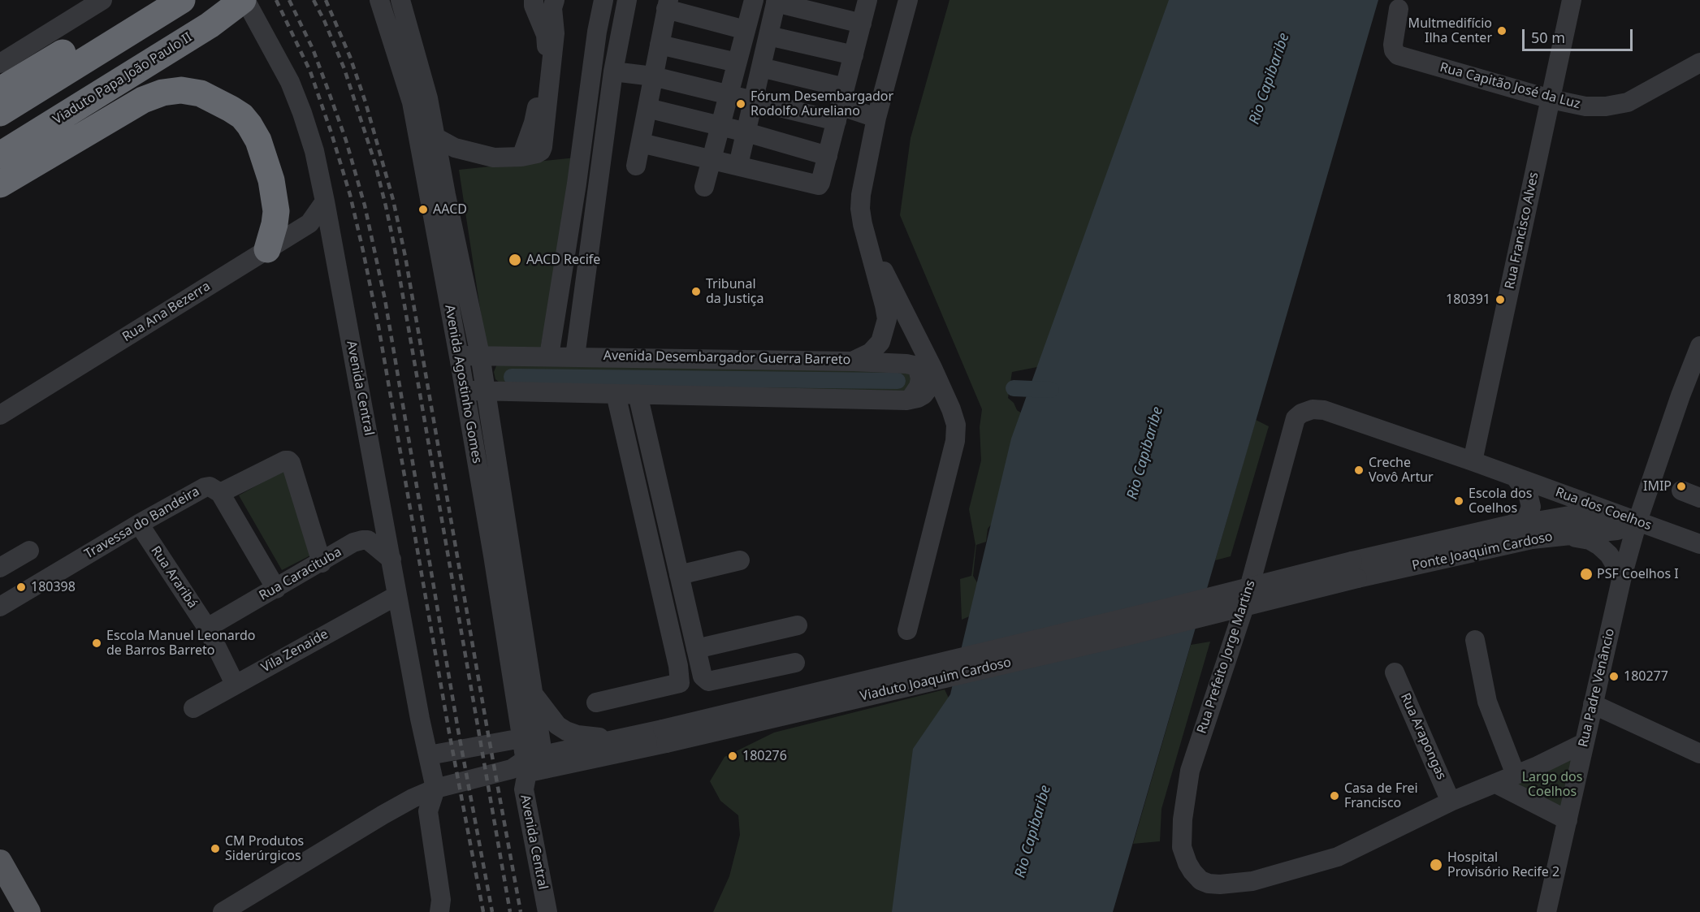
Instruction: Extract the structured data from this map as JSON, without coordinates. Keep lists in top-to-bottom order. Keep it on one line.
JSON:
{"streets":{"highway":["Viaduto Papa João Paulo II"],"street":["Rua Capitão José da Luz","Rua Francisco Alves","Rua Ana Bezerra","Avenida Desembargador Guerra Barreto","Avenida Agostinho Gomes","Avenida Central","Rua dos Coelhos","Travessa do Bandeira","Ponte Joaquim Cardoso","Rua Caracituba","Rua Araribá","Vila Zenaide","Rua Prefeito Jorge Martins","Viaduto Joaquim Cardoso","Rua Padre Venâncio","Rua Arapongas"]},"crossings":[["Viaduto Papa João Paulo II","Avenida Central"],["Rua Capitão José da Luz","Rua Francisco Alves"],["Rua Francisco Alves","Rua dos Coelhos"],["Rua Ana Bezerra","Avenida Central"],["Avenida Desembargador Guerra Barreto","Avenida Agostinho Gomes"],["Avenida Agostinho Gomes","Avenida Central"],["Avenida Agostinho Gomes","Viaduto Joaquim Cardoso"],["Avenida Central","Rua Caracituba"],["Avenida Central","Vila Zenaide"],["Avenida Central","Viaduto Joaquim Cardoso"],["Rua dos Coelhos","Ponte Joaquim Cardoso"],["Rua dos Coelhos","Rua Prefeito Jorge Martins"],["Rua dos Coelhos","Rua Padre Venâncio"],["Travessa do Bandeira","Rua Caracituba"],["Travessa do Bandeira","Rua Araribá"],["Ponte Joaquim Cardoso","Viaduto Joaquim Cardoso"],["Ponte Joaquim Cardoso","Rua Padre Venâncio"],["Rua Caracituba","Rua Araribá"],["Rua Araribá","Vila Zenaide"],["Rua Prefeito Jorge Martins","Rua Arapongas"]],"water":["Rio Capibaribe"],"parks":["Largo dos Coelhos"],"places":["Multmedifício Ilha Center","Fórum Desembargador Rodolfo Aureliano","AACD","AACD Recife","Tribunal da Justiça","180391","Creche Vovô Artur","IMIP","Escola dos Coelhos","PSF Coelhos I","180398","Escola Manuel Leonardo de Barros Barreto","180277","180276","Casa de Frei Francisco","CM Produtos Siderúrgicos","Hospital Provisório Recife 2"],"scale_bar":"50 m"}
